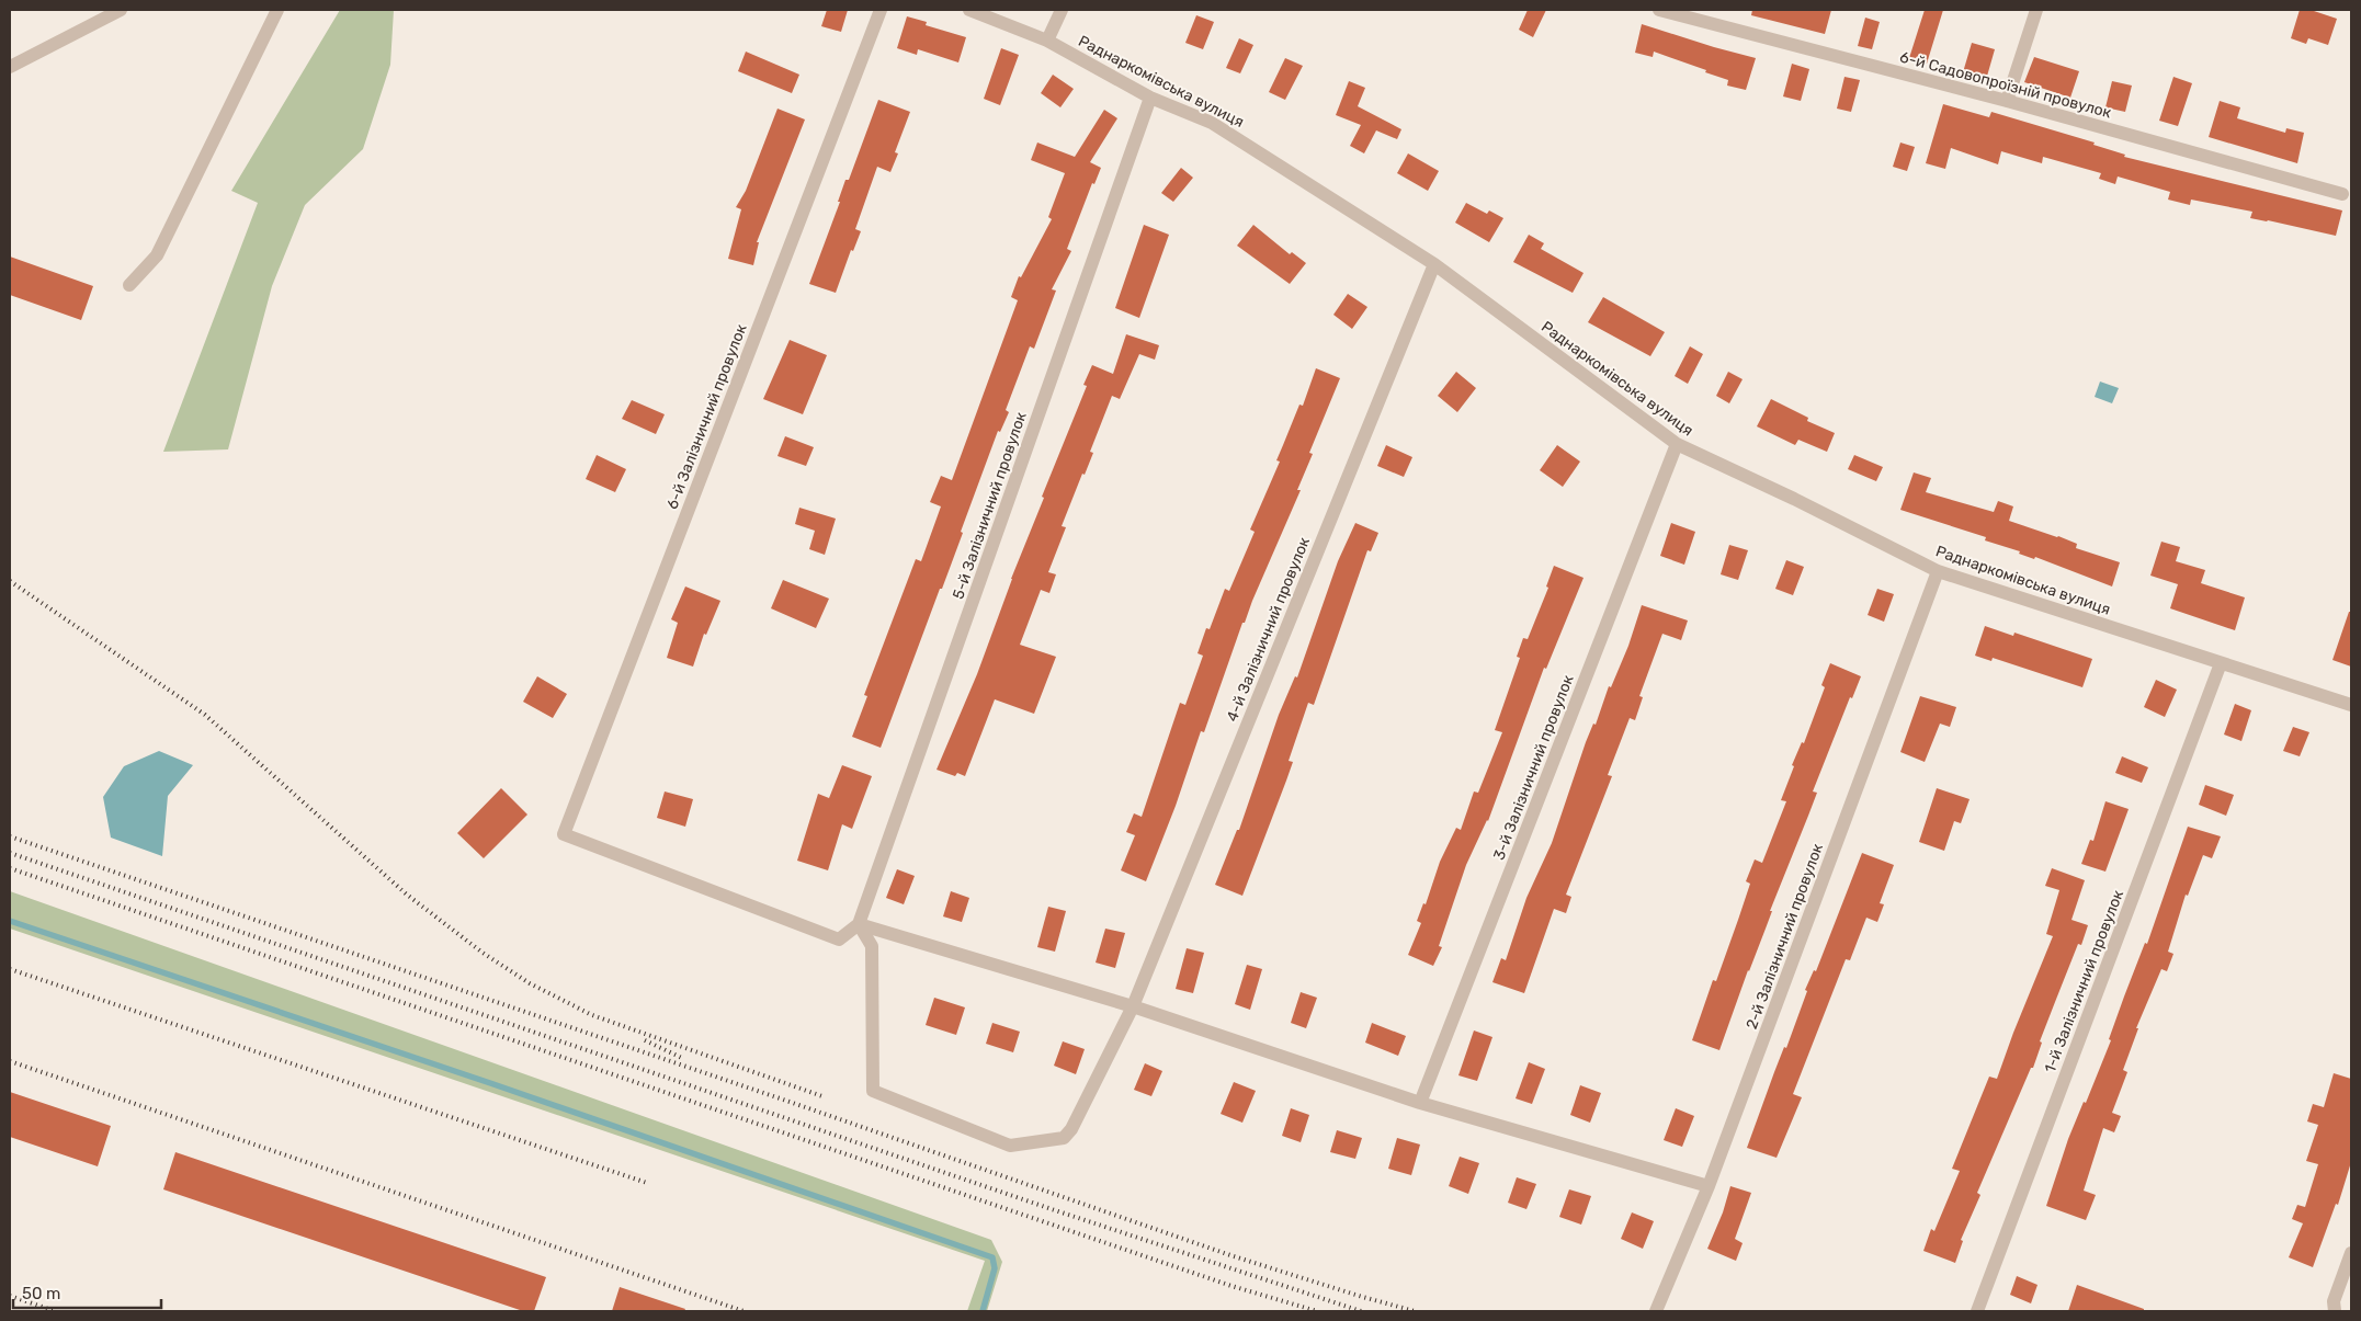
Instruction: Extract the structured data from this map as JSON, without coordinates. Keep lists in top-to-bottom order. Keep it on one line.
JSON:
{"streets":{"street":["Раднаркомівська вулиця","6-й Садовопроїзній провулок","6-й Залізничний провулок","5-й Залізничний провулок","4-й Залізничний провулок","3-й Залізничний провулок","2-й Залізничний провулок","1-й Залізничний провулок"]},"crossings":[["Раднаркомівська вулиця","5-й Залізничний провулок"],["Раднаркомівська вулиця","4-й Залізничний провулок"],["Раднаркомівська вулиця","3-й Залізничний провулок"],["Раднаркомівська вулиця","2-й Залізничний провулок"],["Раднаркомівська вулиця","1-й Залізничний провулок"],["6-й Залізничний провулок","5-й Залізничний провулок"],["6-й Залізничний провулок","4-й Залізничний провулок"],["5-й Залізничний провулок","4-й Залізничний провулок"]],"scale_bar":"50 m"}
